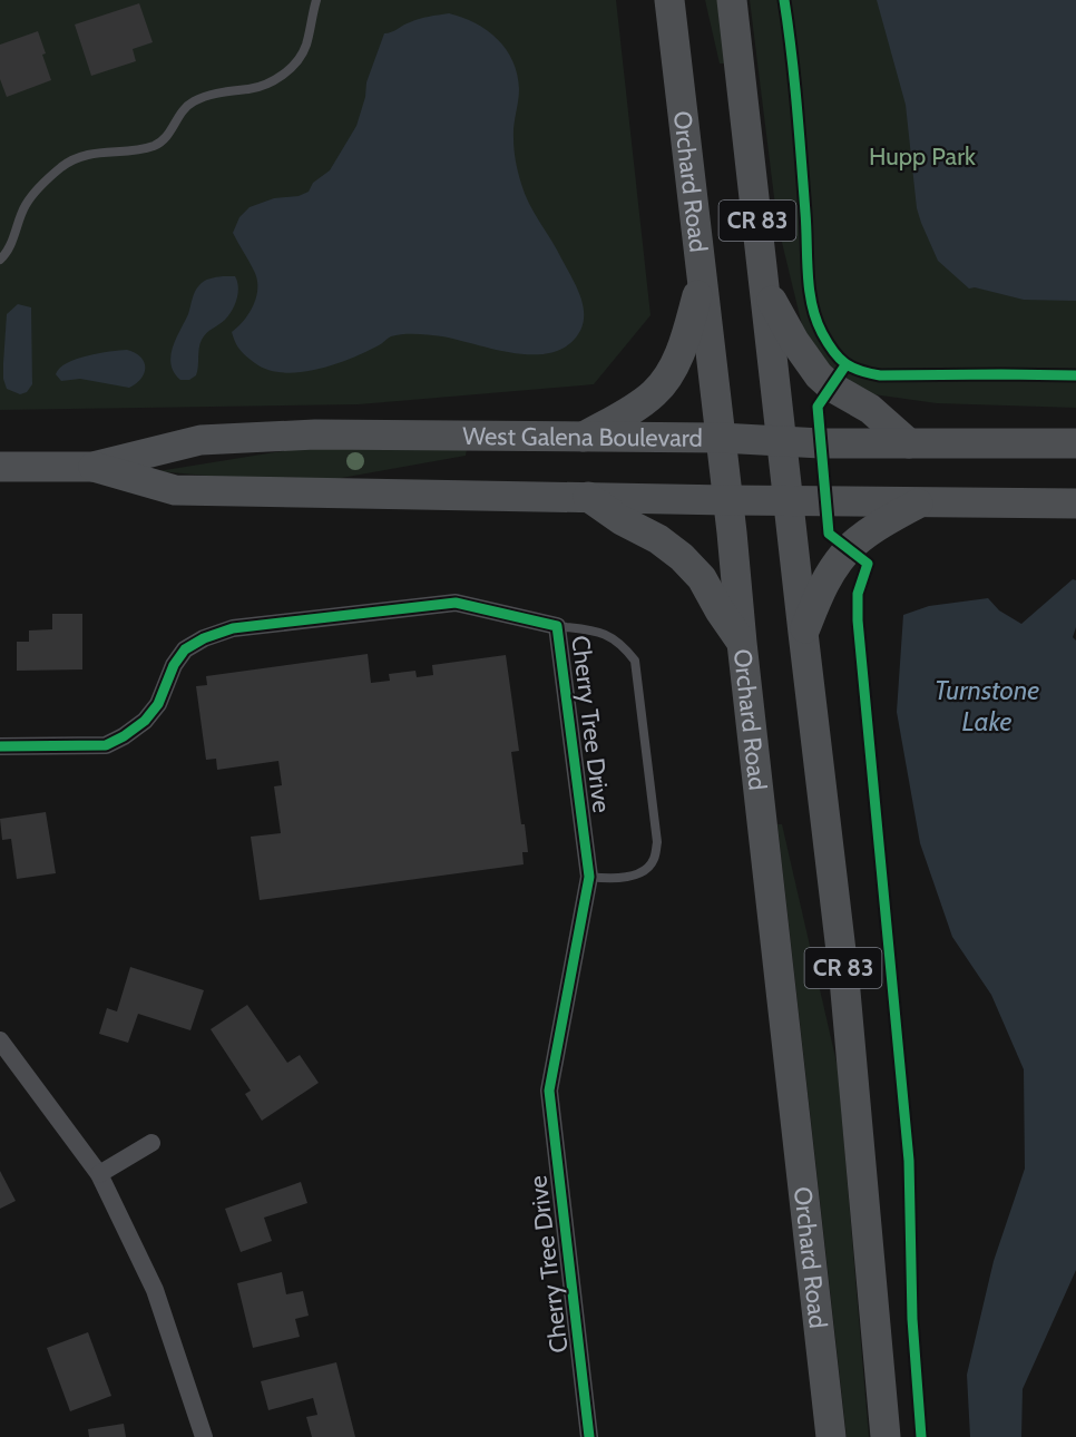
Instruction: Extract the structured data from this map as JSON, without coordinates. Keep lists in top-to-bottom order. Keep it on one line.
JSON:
{"streets":{"main road":["Orchard Road","CR 83","West Galena Boulevard"],"street":["Cherry Tree Drive"]},"crossings":[["Orchard Road","West Galena Boulevard"],["CR 83","West Galena Boulevard"]],"water":["Turnstone Lake"],"parks":["Hupp Park"]}
